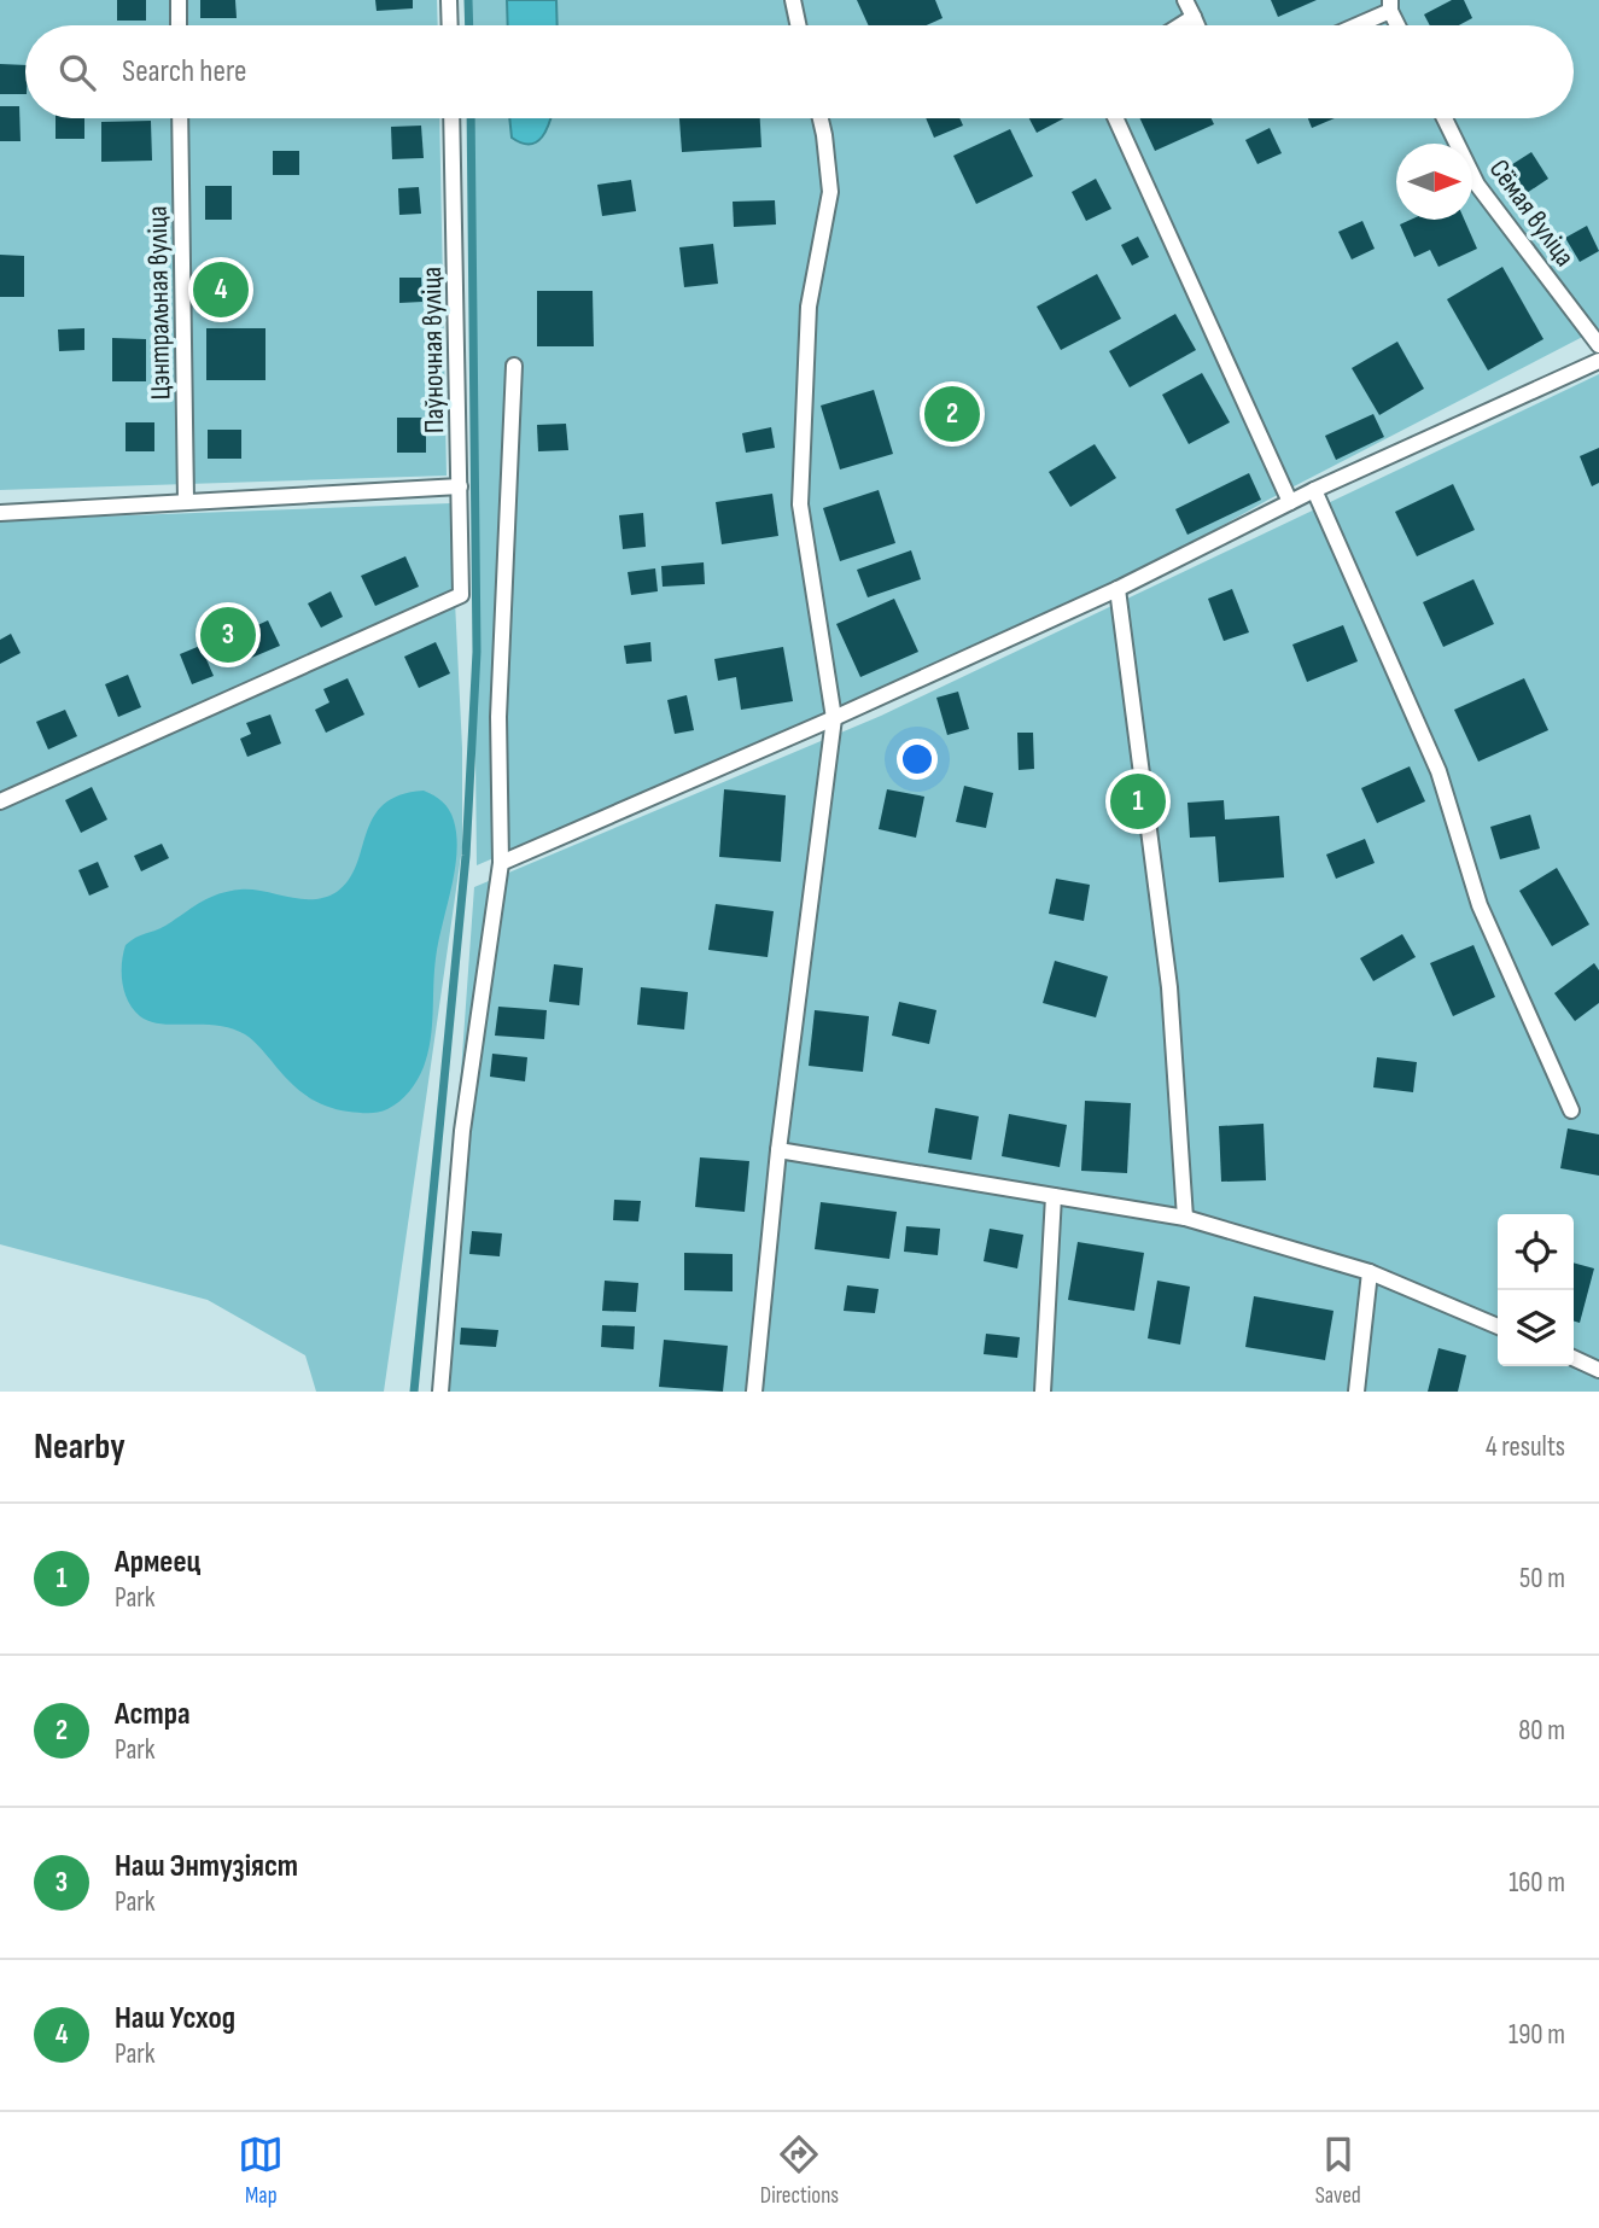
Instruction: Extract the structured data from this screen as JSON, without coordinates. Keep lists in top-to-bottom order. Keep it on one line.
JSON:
{"streets":{"lane":["Сёмая вуліца","Цэнтральная вуліца","Паўночная вуліца"]},"north":"right","page":{"search":"Search here","pins":["4","2","3","1"],"heading":["Nearby","4 results"],"list":[{"mark":"1","name":"Армеец","note":"Park","value":"50 m"},{"mark":"2","name":"Астра","note":"Park","value":"80 m"},{"mark":"3","name":"Наш Энтузіяст","note":"Park","value":"160 m"},{"mark":"4","name":"Наш Усход","note":"Park","value":"190 m"}],"nav":["Map","Directions","Saved"]}}
